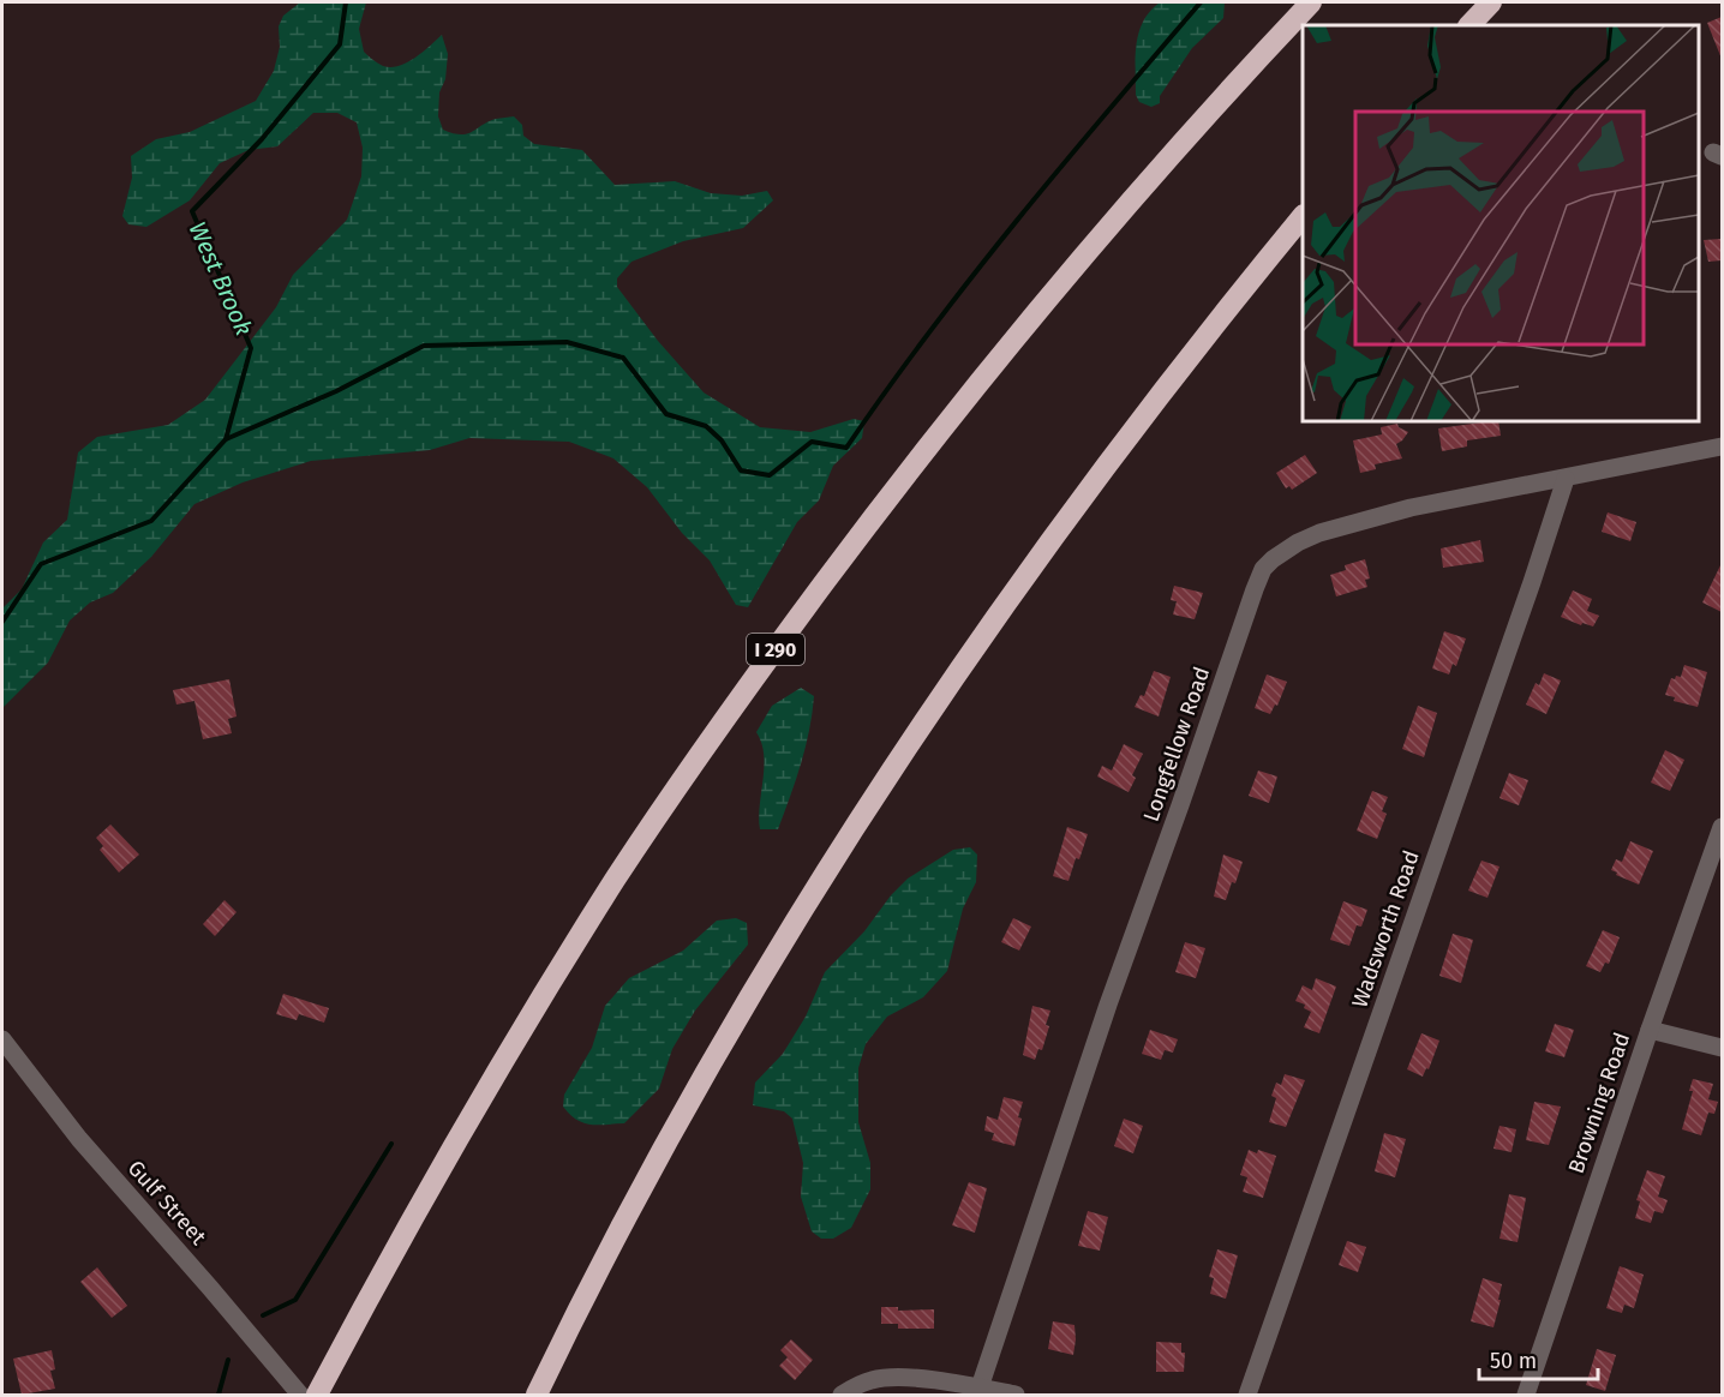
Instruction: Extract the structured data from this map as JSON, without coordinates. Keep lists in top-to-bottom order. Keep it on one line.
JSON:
{"streets":{"highway":["I 290"],"street":["Longfellow Road","Wadsworth Road","Browning Road","Gulf Street"]},"crossings":[["Longfellow Road","Wadsworth Road"]],"water":["West Brook"],"scale_bar":"50 m"}
